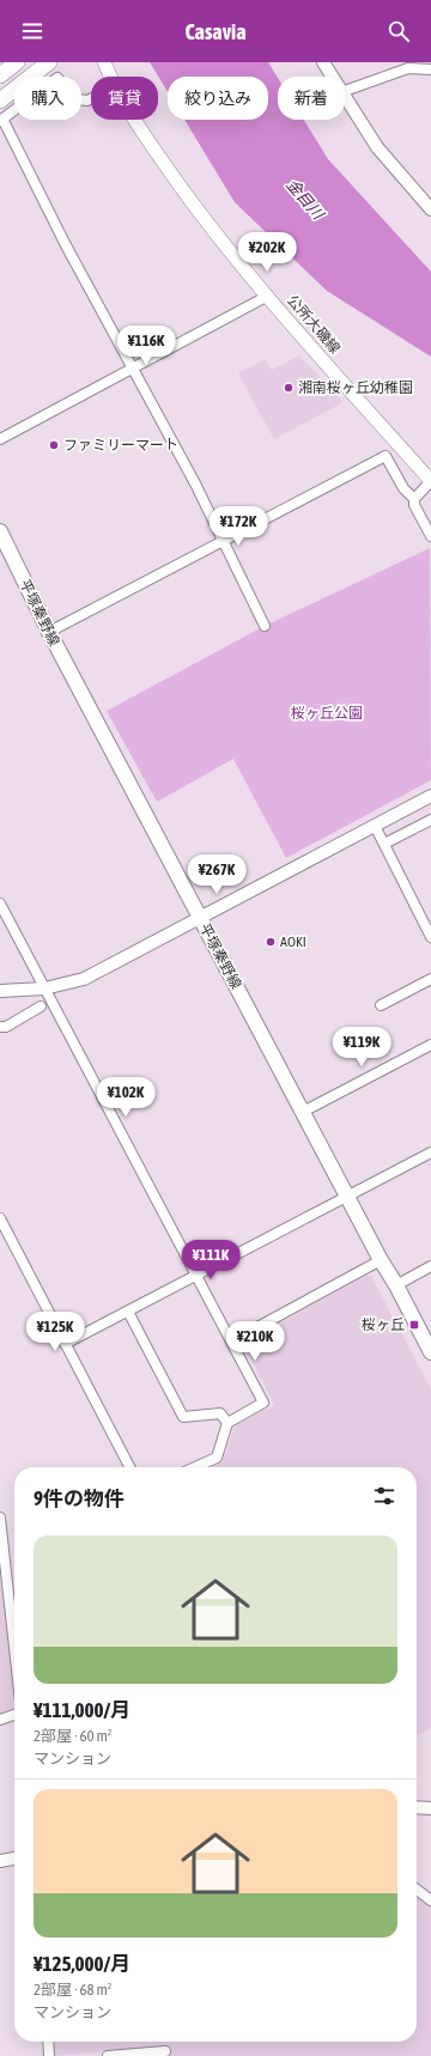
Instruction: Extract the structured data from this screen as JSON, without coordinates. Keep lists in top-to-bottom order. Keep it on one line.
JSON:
{"streets":{"main road":["公所大磯線","平塚秦野線"]},"water":["金目川"],"parks":["桜ヶ丘公園"],"places":{"other":["湘南桜ヶ丘幼稚園","ファミリーマート","AOKI"],"transit":["桜ヶ丘"]},"page":{"header":"Casavia","chip":["購入","賃貸","絞り込み","新着"],"price":["¥202K","¥116K","¥172K","¥267K","¥119K","¥102K","¥111K","¥125K","¥210K"],"heading":"9件の物件","list":[{"name":"¥111,000/月","note":"2部屋 · 60 m² · マンション"},{"name":"¥125,000/月","note":"2部屋 · 68 m² · マンション"}]}}
